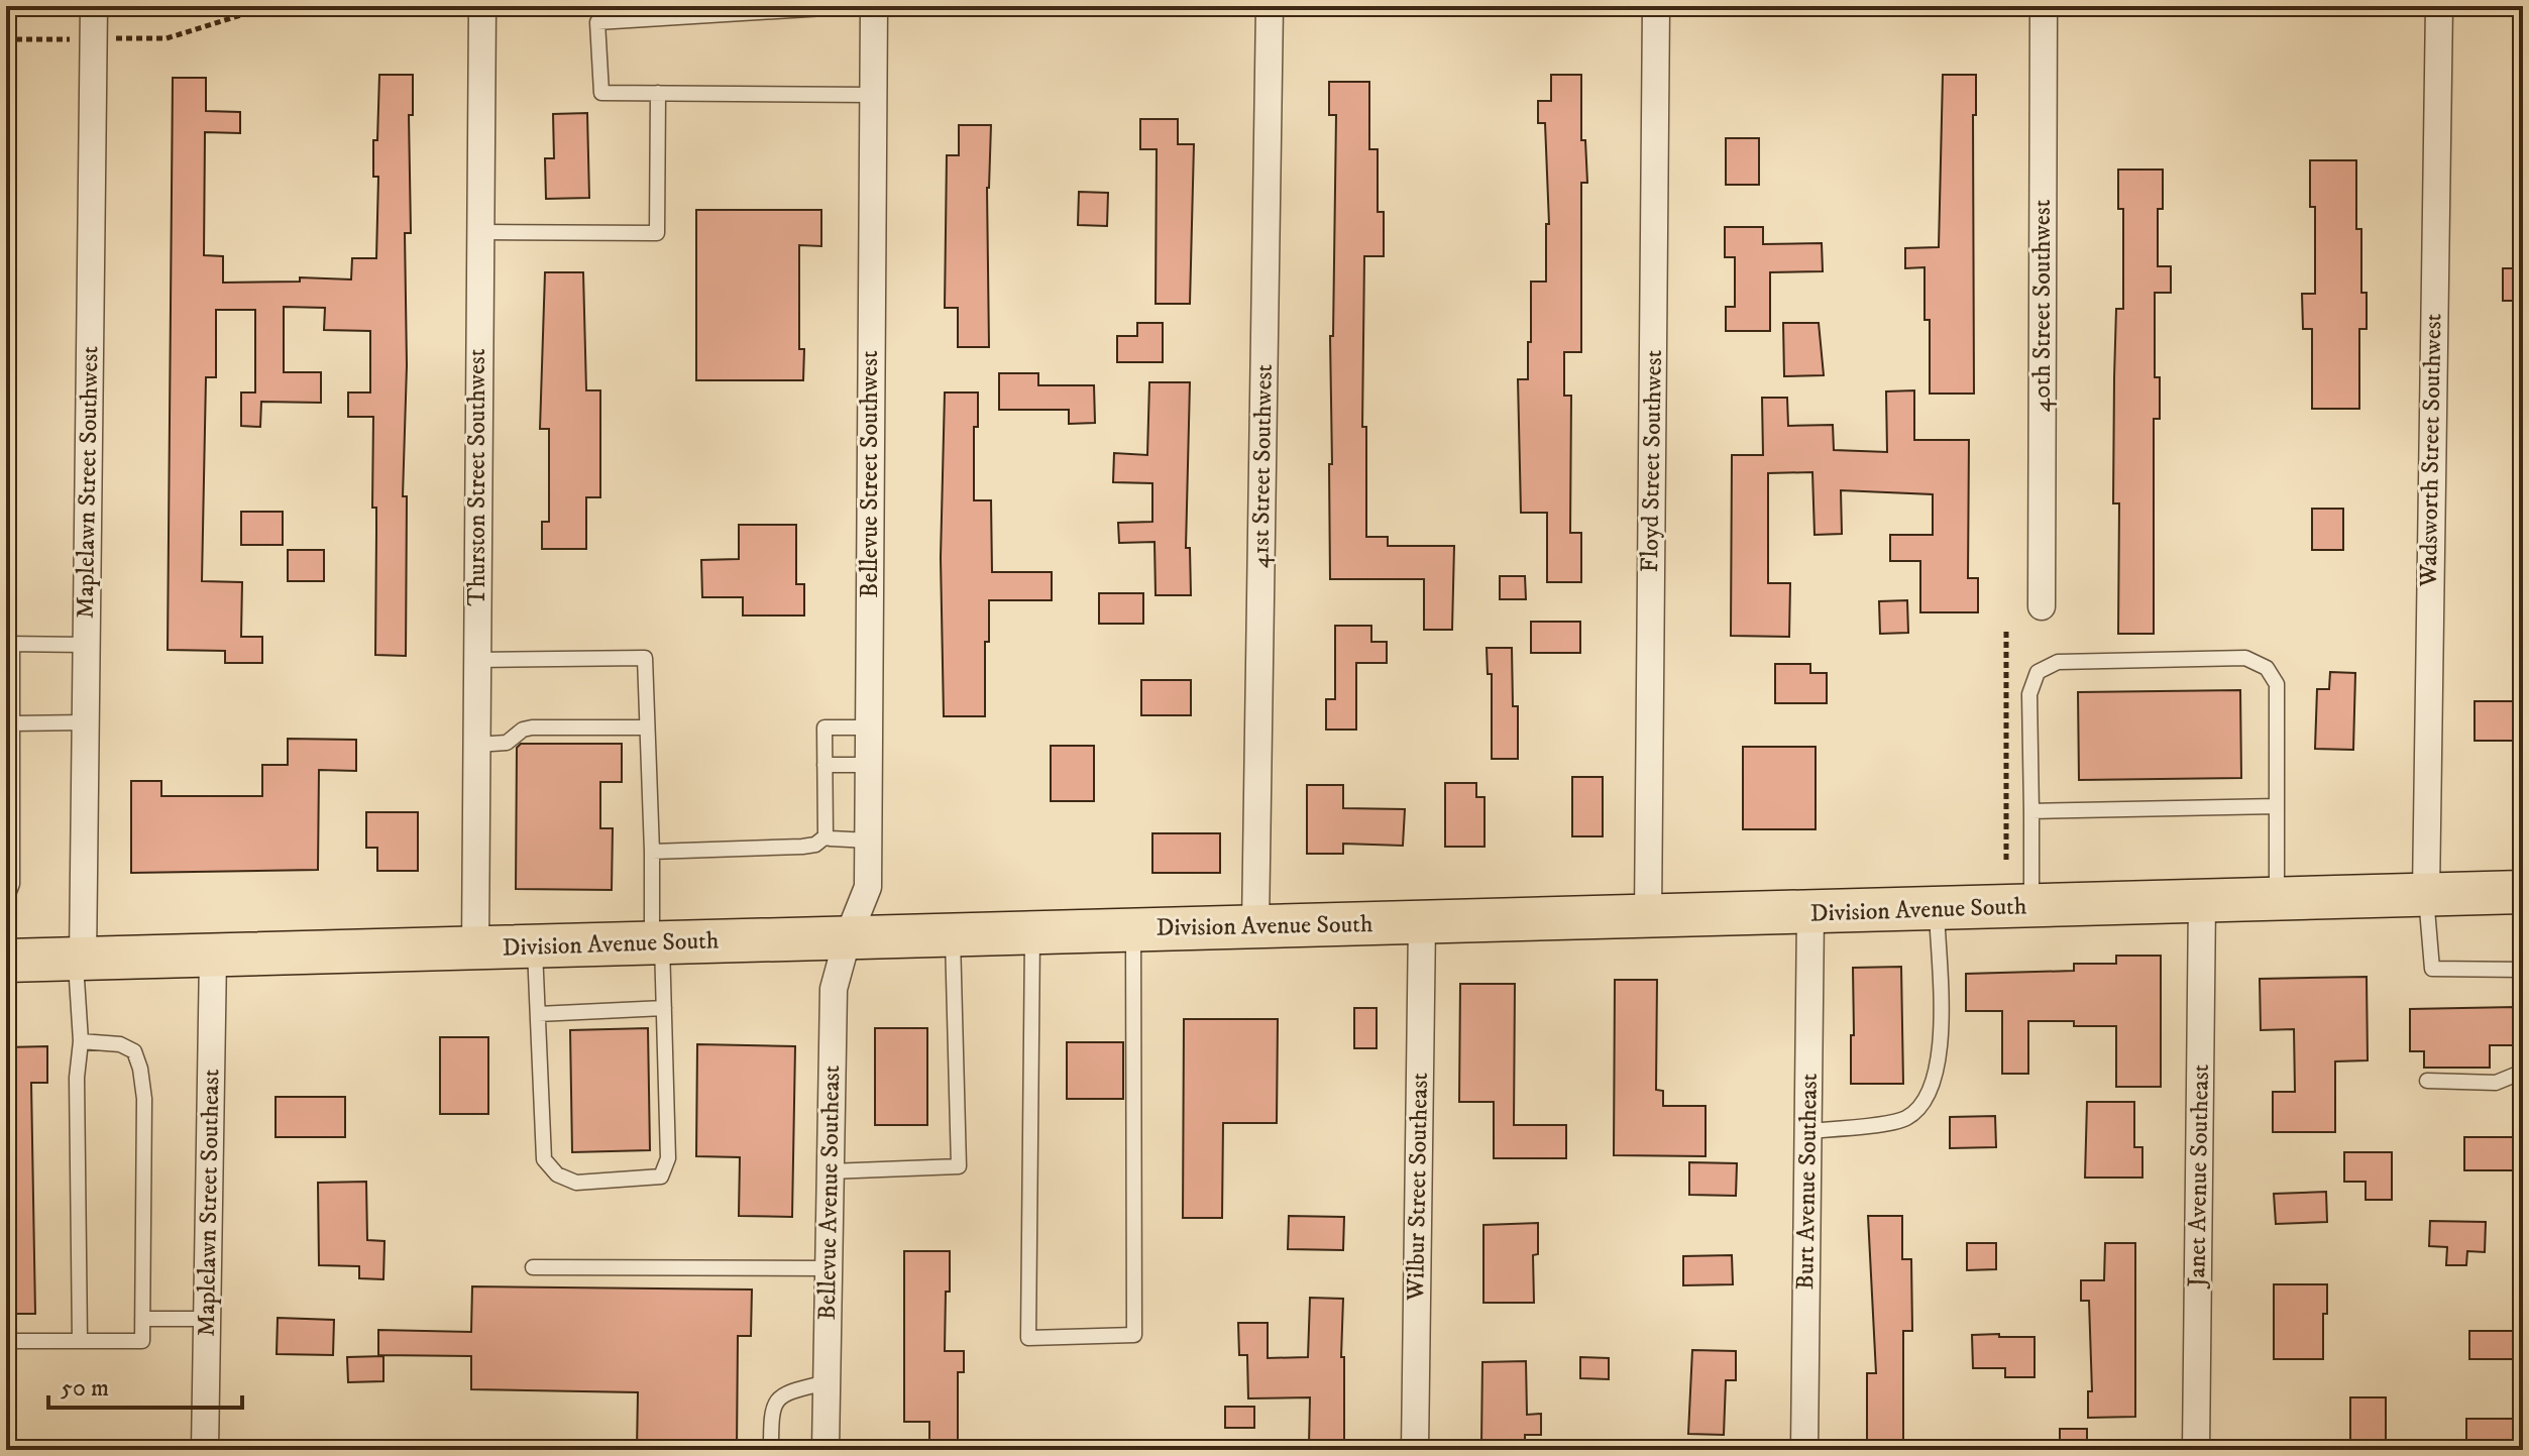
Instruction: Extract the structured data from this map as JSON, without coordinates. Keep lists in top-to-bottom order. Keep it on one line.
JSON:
{"streets":{"main road":["Division Avenue South"],"street":["40th Street Southwest","Wadsworth Street Southwest","Floyd Street Southwest","41st Street Southwest","Bellevue Street Southwest","Thurston Street Southwest","Maplelawn Street Southwest","Janet Avenue Southeast","Burt Avenue Southeast","Wilbur Street Southeast","Bellevue Avenue Southeast","Maplelawn Street Southeast"]},"crossings":[["Wadsworth Street Southwest","Division Avenue South"],["Floyd Street Southwest","Division Avenue South"],["41st Street Southwest","Division Avenue South"],["Bellevue Street Southwest","Division Avenue South"],["Bellevue Street Southwest","Bellevue Avenue Southeast"],["Thurston Street Southwest","Division Avenue South"],["Maplelawn Street Southwest","Division Avenue South"],["Division Avenue South","Janet Avenue Southeast"],["Division Avenue South","Burt Avenue Southeast"],["Division Avenue South","Wilbur Street Southeast"],["Division Avenue South","Bellevue Avenue Southeast"],["Division Avenue South","Maplelawn Street Southeast"]],"scale_bar":"50 m"}
